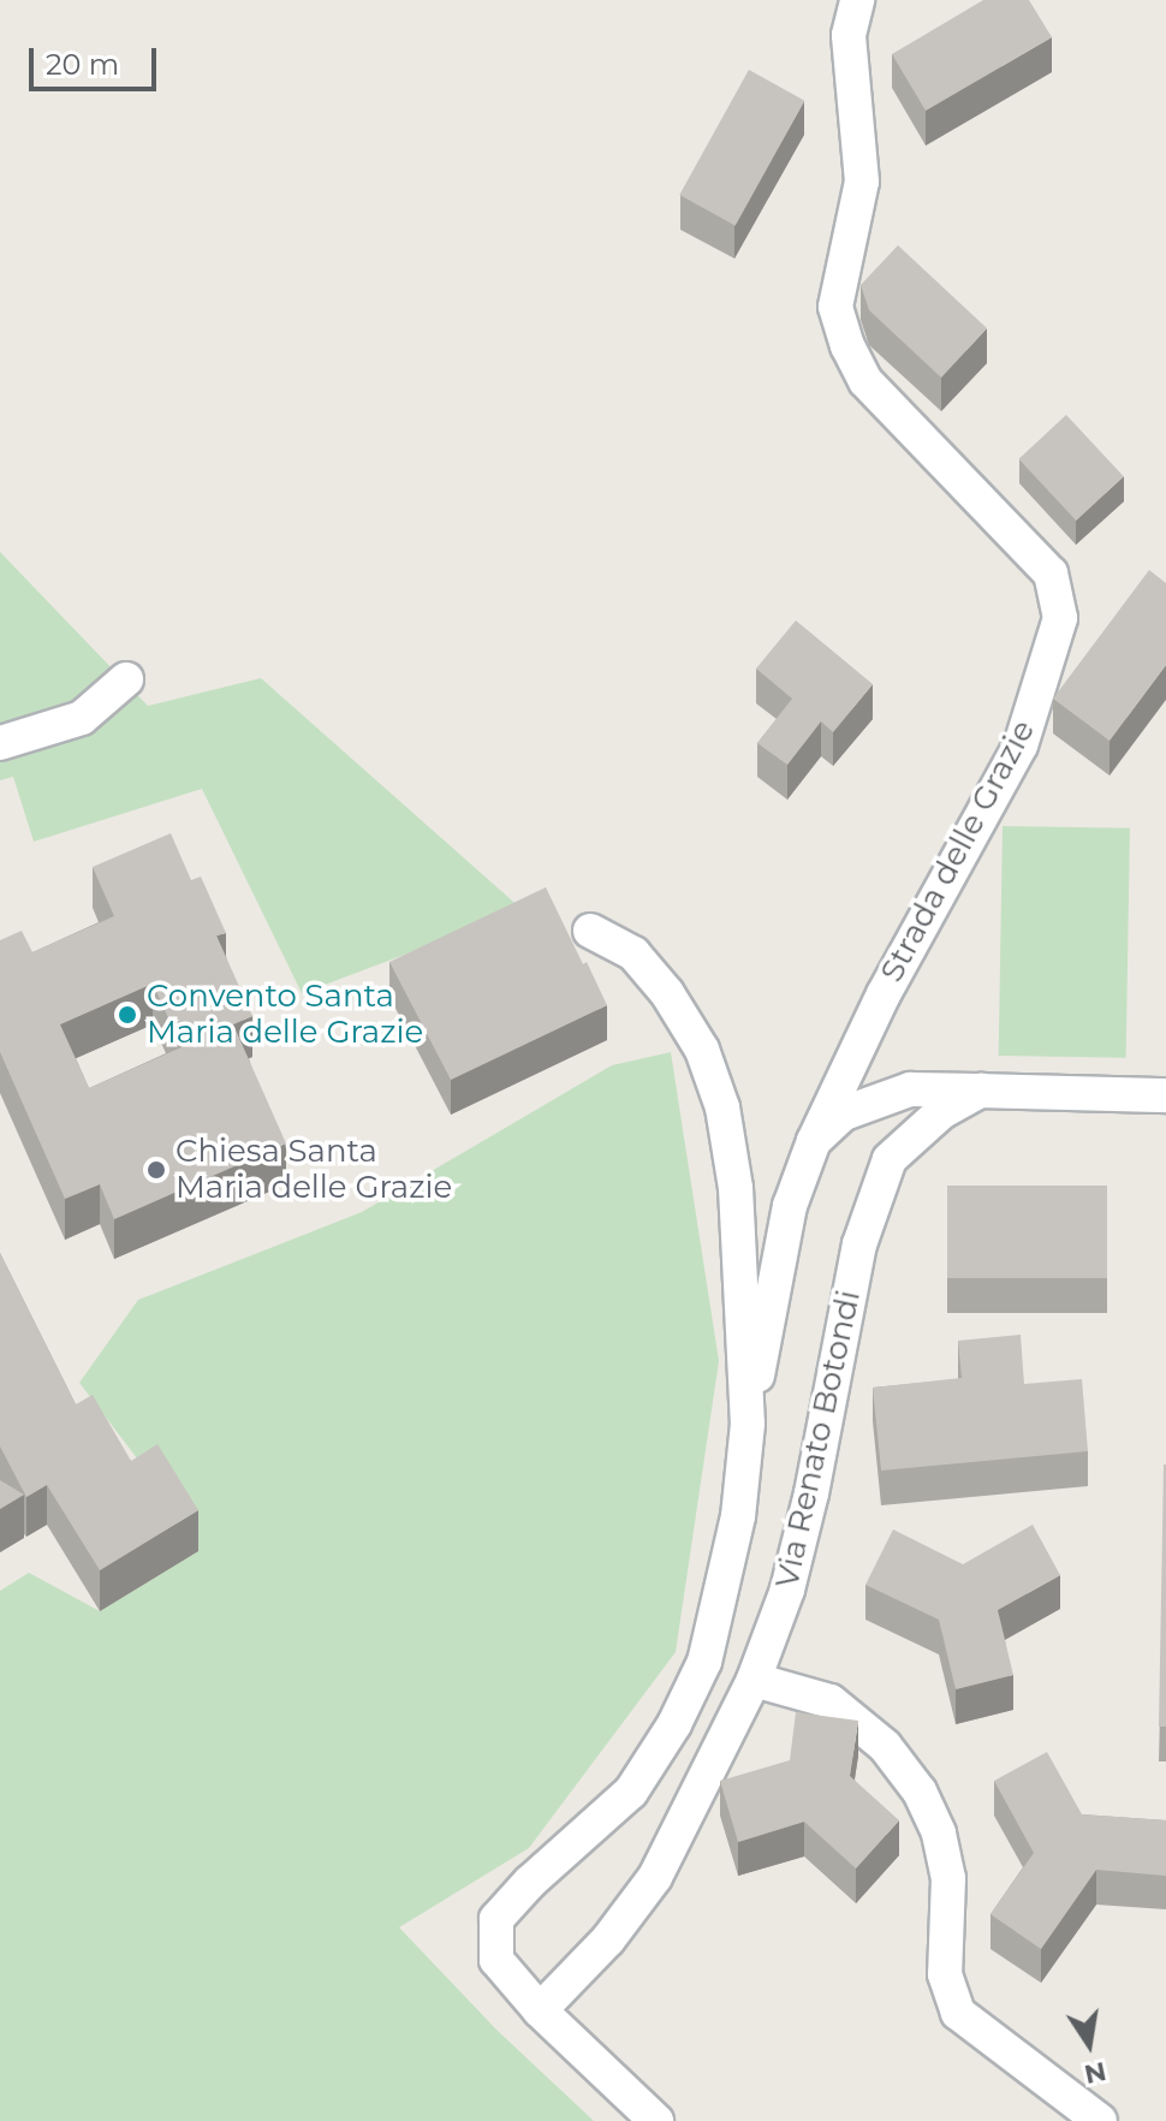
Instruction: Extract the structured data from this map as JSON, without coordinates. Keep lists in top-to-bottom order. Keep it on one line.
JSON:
{"streets":{"street":["Strada delle Grazie","Via Renato Botondi"]},"crossings":[["Strada delle Grazie","Via Renato Botondi"]],"places":["Convento Santa Maria delle Grazie","Chiesa Santa Maria delle Grazie"],"scale_bar":"20 m","north":"bottom"}
